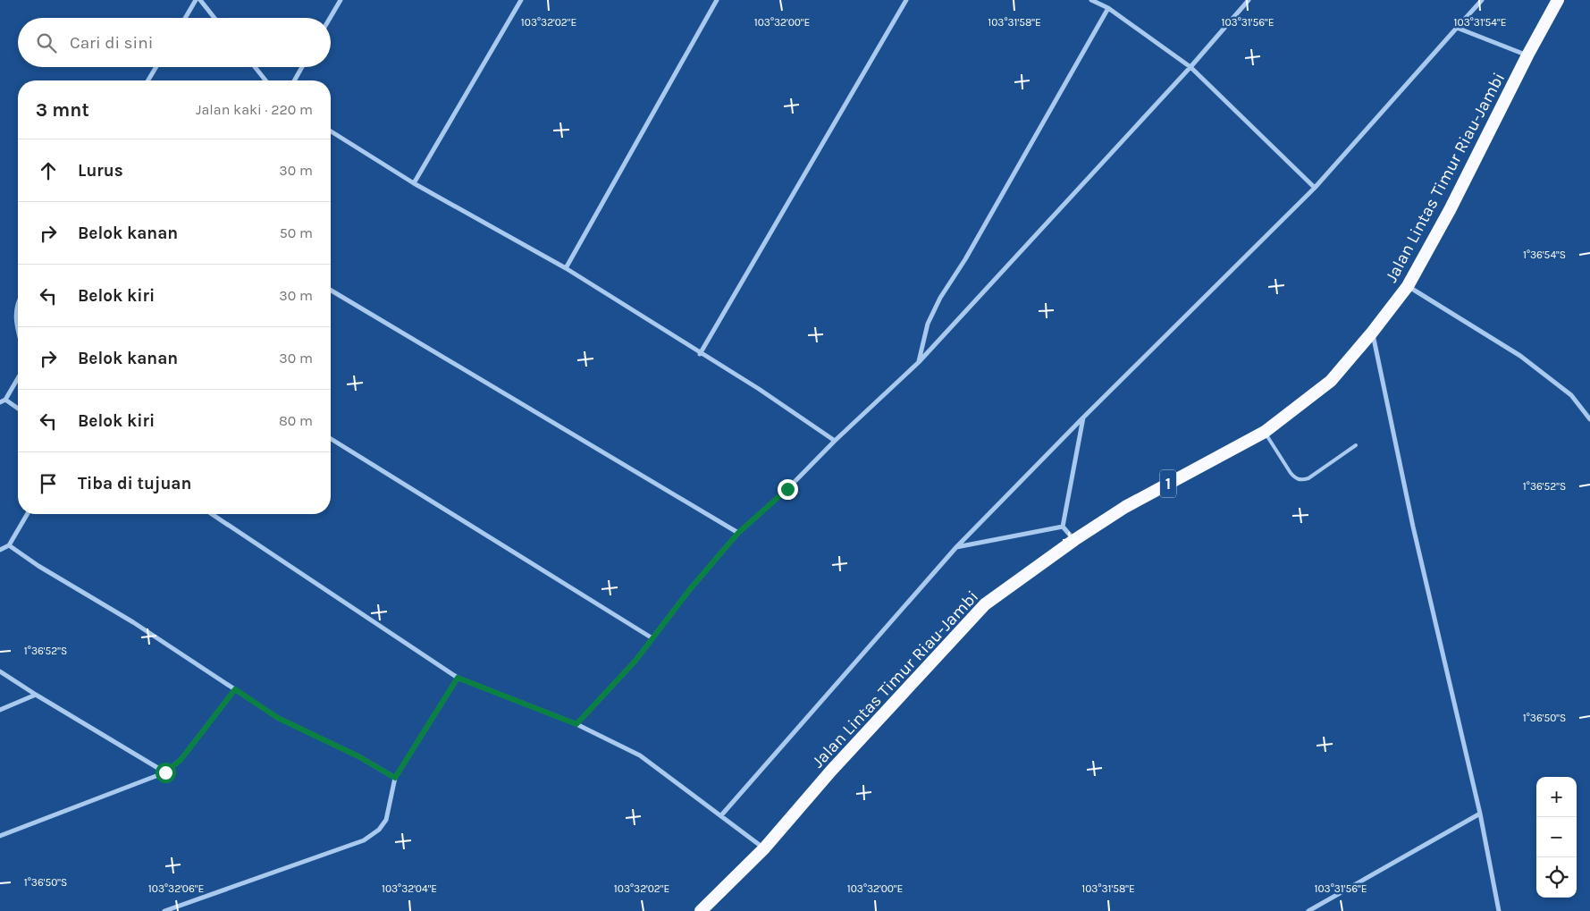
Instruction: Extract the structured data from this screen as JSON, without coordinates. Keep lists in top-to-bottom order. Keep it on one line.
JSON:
{"streets":{"highway":["Jalan Lintas Timur Riau-Jambi","1"]},"page":{"search":"Cari di sini","heading":["3 mnt","Jalan kaki · 220 m"],"list":[["Lurus","30 m"],["Belok kanan","50 m"],["Belok kiri","30 m"],["Belok kanan","30 m"],["Belok kiri","80 m"],"Tiba di tujuan"],"map_buttons":["+","−"]},"coordinates":["103°32'02\"E","103°32'00\"E","103°31'58\"E","103°31'56\"E","103°31'54\"E","1°36'54\"S","1°36'52\"S","1°36'50\"S","103°32'06\"E","103°32'04\"E"]}
